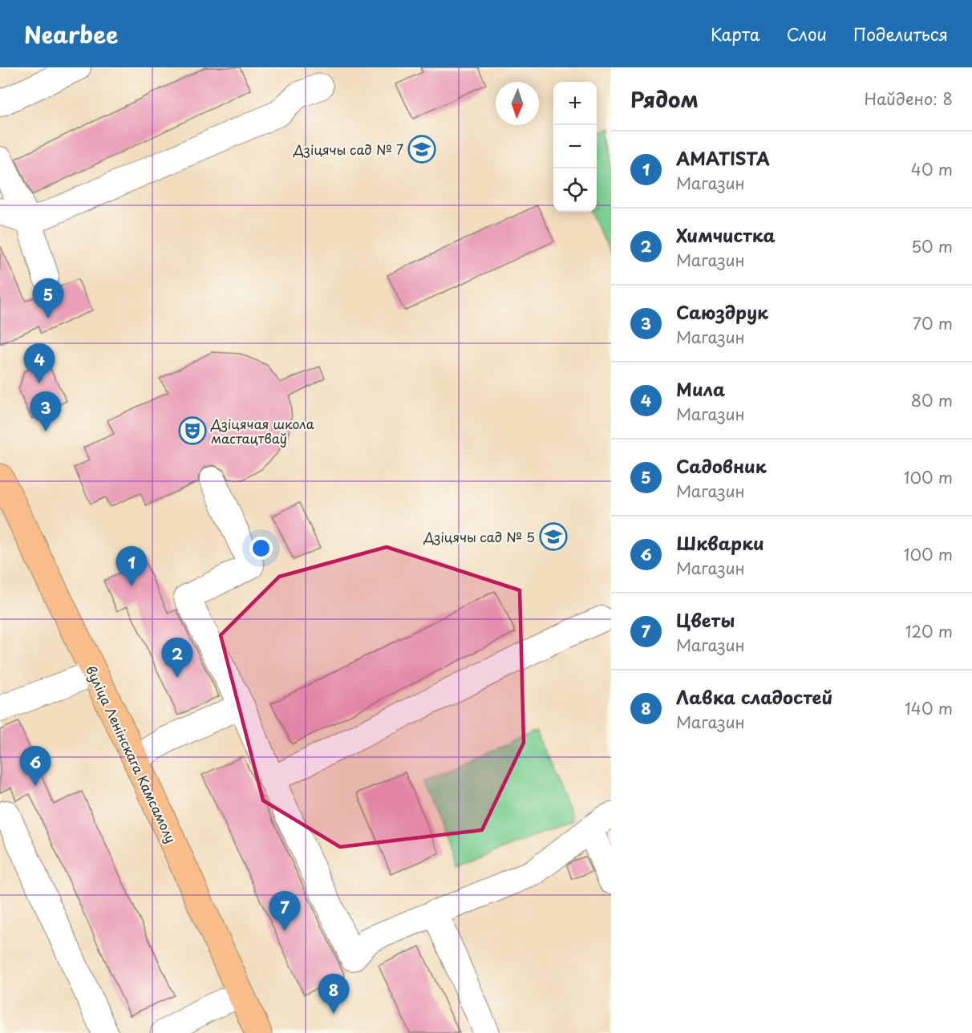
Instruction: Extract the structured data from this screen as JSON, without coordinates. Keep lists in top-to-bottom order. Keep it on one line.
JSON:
{"streets":{"main road":["вуліца Ленінскага Камсамолу"]},"places":{"school or university":["Дзіцячы сад № 7","Дзіцячы сад № 5"],"theatre":["Дзіцячая школа мастацтваў"]},"north":"bottom","page":{"header":"Nearbee","nav":["Карта","Слои","Поделиться"],"heading":["Рядом","Найдено: 8"],"map_buttons":["+","−"],"list":[{"mark":"1","name":"AMATISTA","note":"Магазин","value":"40 m"},{"mark":"2","name":"Химчистка","note":"Магазин","value":"50 m"},{"mark":"3","name":"Саюздрук","note":"Магазин","value":"70 m"},{"mark":"4","name":"Мила","note":"Магазин","value":"80 m"},{"mark":"5","name":"Садовник","note":"Магазин","value":"100 m"},{"mark":"6","name":"Шкварки","note":"Магазин","value":"100 m"},{"mark":"7","name":"Цветы","note":"Магазин","value":"120 m"},{"mark":"8","name":"Лавка сладостей","note":"Магазин","value":"140 m"}],"pins":["5","4","3","1","2","6","7","8"]}}
